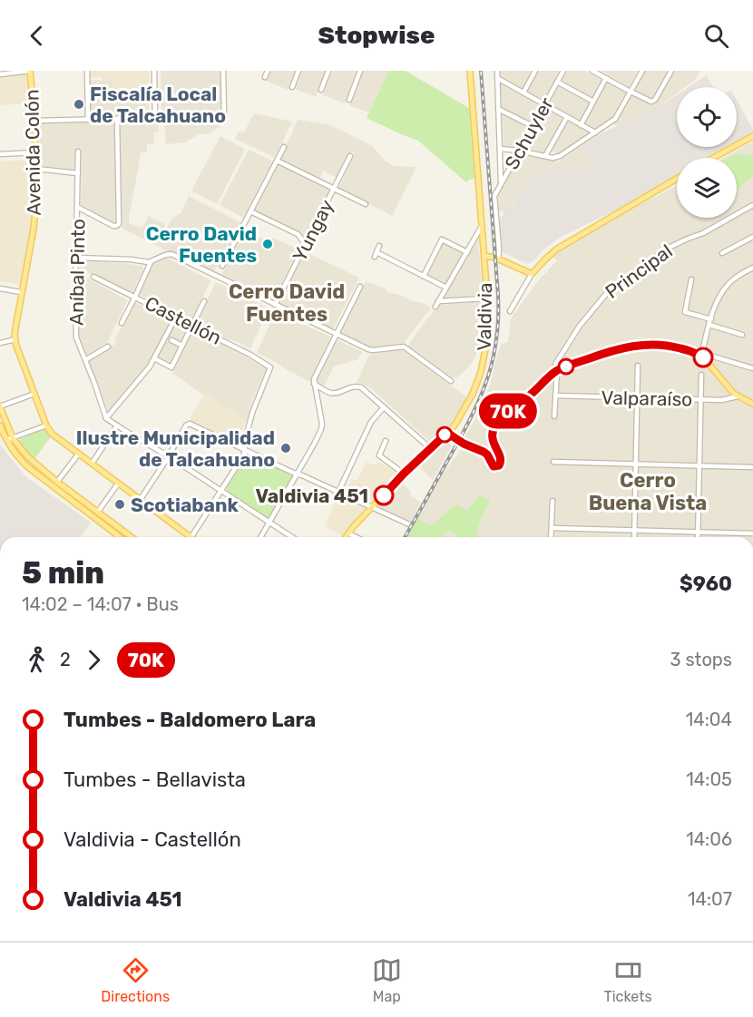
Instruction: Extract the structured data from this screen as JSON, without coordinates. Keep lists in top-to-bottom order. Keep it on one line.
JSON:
{"streets":{"main road":["Avenida Colón","Valdivia"],"street":["Schuyler","Yungay","Principal","Aníbal Pinto","Castellón","Valparaíso"]},"crossings":[["Principal","Valparaíso"]],"districts":["Cerro David Fuentes","Cerro Buena Vista"],"places":["Fiscalía Local de Talcahuano","Cerro David Fuentes","Ilustre Municipalidad de Talcahuano","Valdivia 451","Scotiabank"],"lines":["bus line 70K"],"page":{"header":"Stopwise","on_map":"70K","heading":["5 min","14:02 – 14:07 · Bus","$960"],"legs":["2","70K","3 stops"],"list":[{"name":"Tumbes - Baldomero Lara","value":"14:04"},{"name":"Tumbes - Bellavista","value":"14:05"},{"name":"Valdivia - Castellón","value":"14:06"},{"name":"Valdivia 451","value":"14:07"}],"tabs":["Directions","Map","Tickets"]}}
